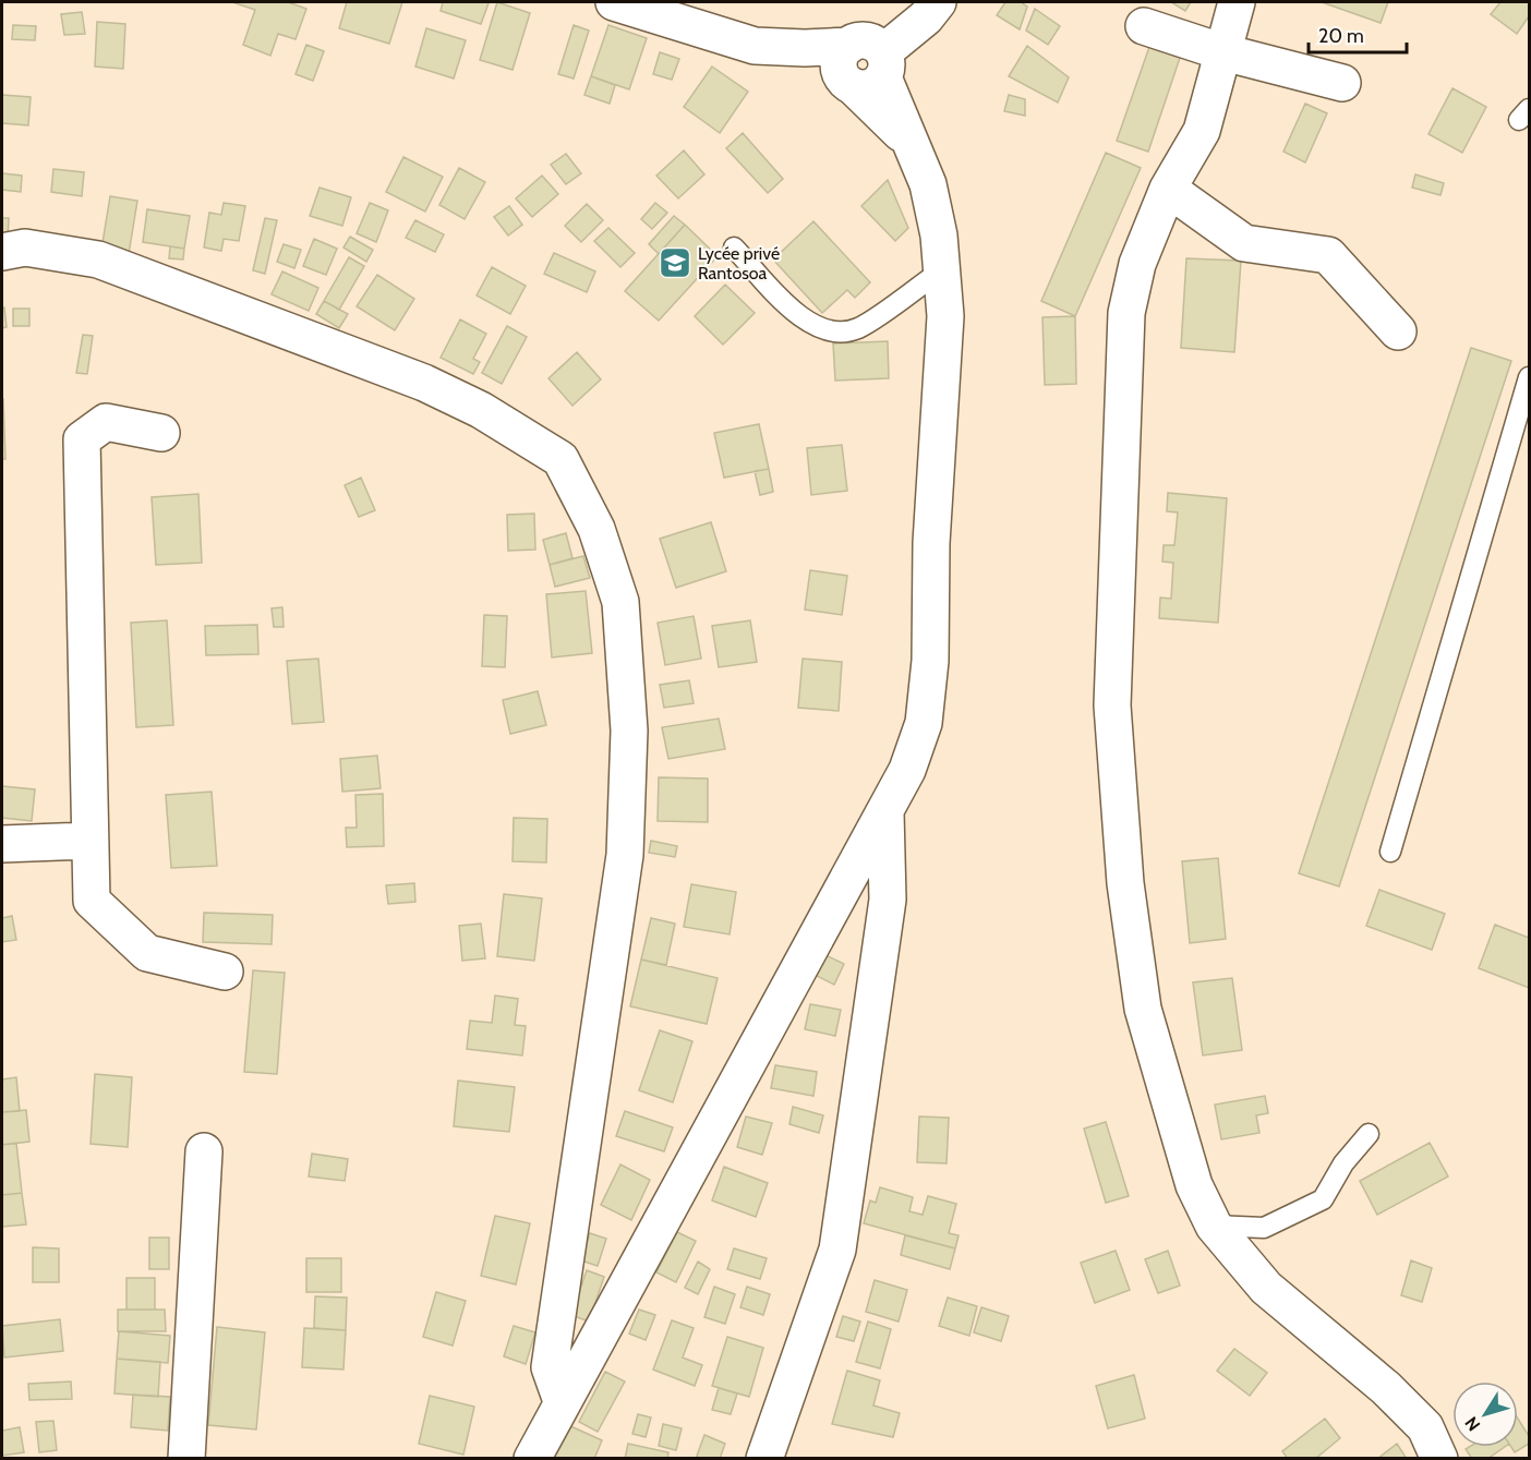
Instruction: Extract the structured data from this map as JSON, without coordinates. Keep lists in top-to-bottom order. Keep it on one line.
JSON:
{"places":{"school or university":["Lycée privé Rantosoa"]},"scale_bar":"20 m","north":"bottom left"}
